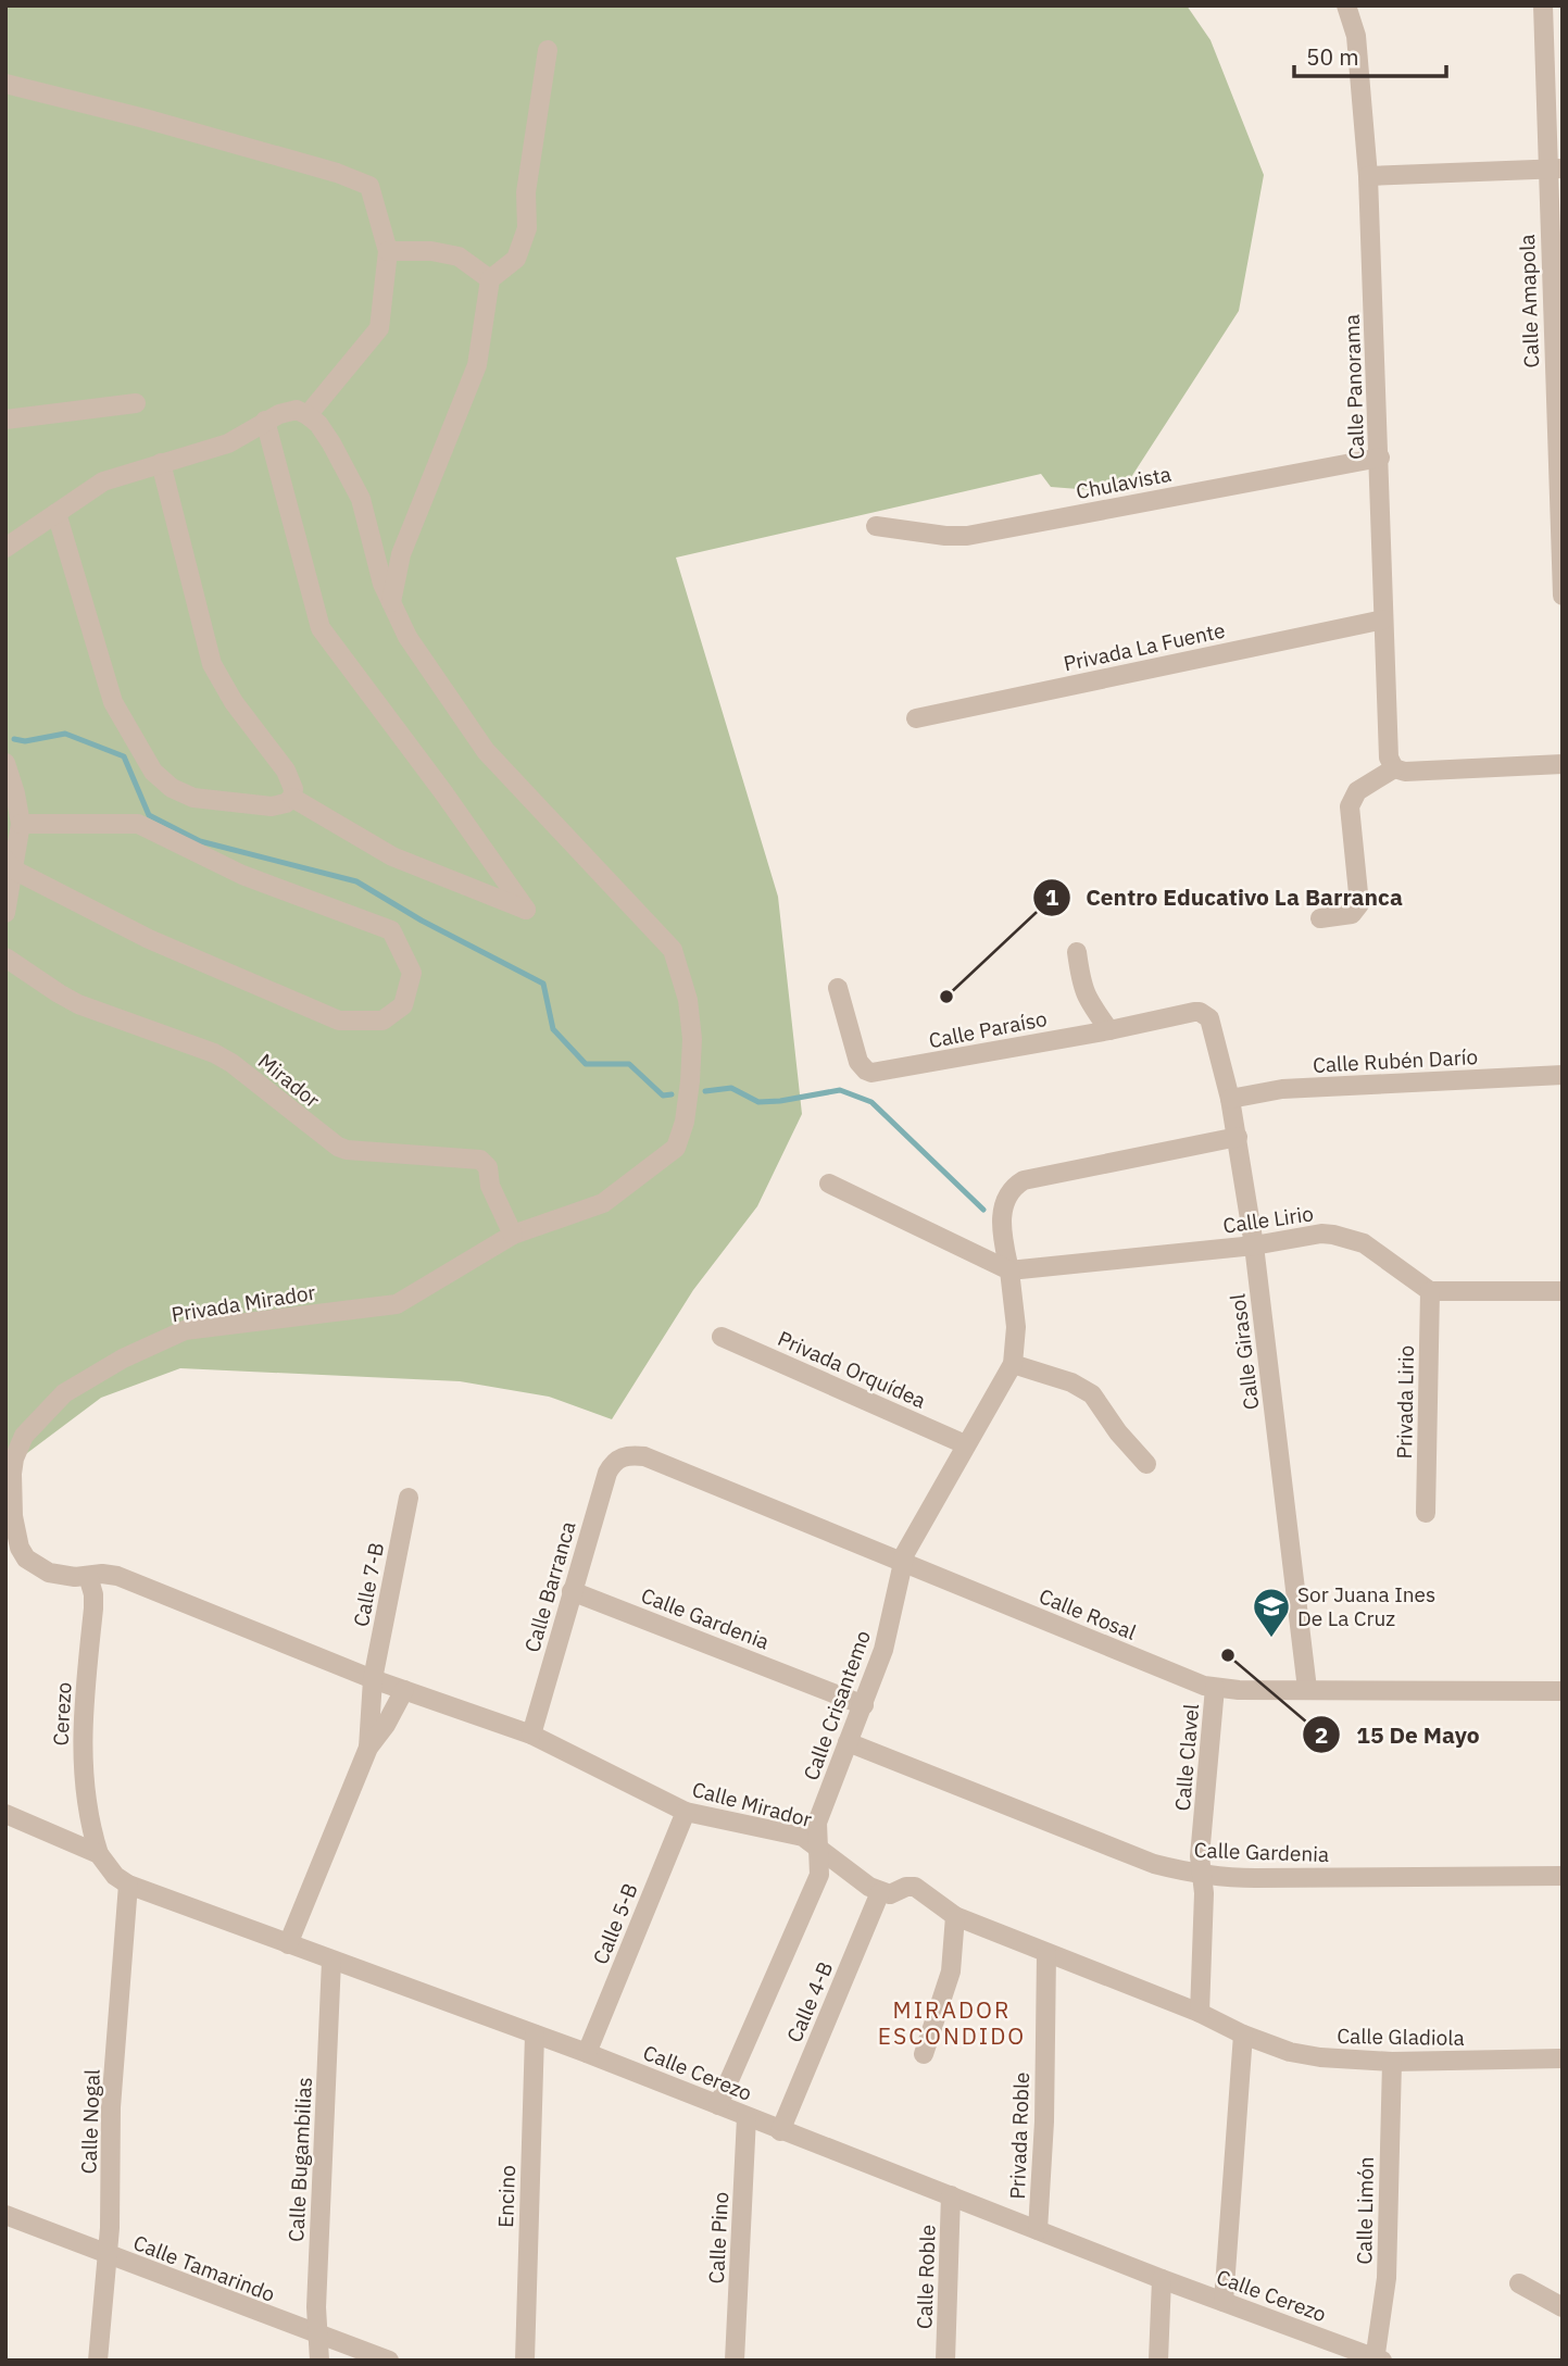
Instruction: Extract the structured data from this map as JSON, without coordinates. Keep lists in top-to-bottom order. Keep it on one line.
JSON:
{"streets":{"street":["Calle Amapola","Calle Panorama","Chulavista","Privada La Fuente","Calle Paraíso","Calle Rubén Darío","Mirador","Calle Lirio","Privada Mirador","Calle Girasol","Privada Orquídea","Privada Lirio","Calle 7-B","Calle Barranca","Calle Rosal","Calle Gardenia","Calle Crisantemo","Cerezo","Calle Clavel","Calle Mirador","Calle 5-B","Calle 4-B","Calle Gladiola","Calle Cerezo","Calle Nogal","Privada Roble","Calle Bugambilias","Encino","Calle Limón","Calle Pino","Calle Tamarindo","Calle Roble"]},"crossings":[["Calle Panorama","Chulavista"],["Calle Panorama","Privada La Fuente"],["Calle Paraíso","Calle Girasol"],["Calle Rubén Darío","Calle Girasol"],["Mirador","Privada Mirador"],["Calle Lirio","Calle Girasol"],["Calle Lirio","Privada Lirio"],["Calle Lirio","Calle Crisantemo"],["Privada Mirador","Calle 7-B"],["Privada Mirador","Cerezo"],["Privada Mirador","Calle Mirador"],["Calle Girasol","Calle Rosal"],["Privada Orquídea","Calle Crisantemo"],["Calle Barranca","Calle Rosal"],["Calle Barranca","Calle Gardenia"],["Calle Barranca","Calle Mirador"],["Calle Rosal","Calle Crisantemo"],["Calle Rosal","Calle Clavel"],["Calle Gardenia","Calle Crisantemo"],["Calle Gardenia","Calle Clavel"],["Calle Crisantemo","Calle Mirador"],["Calle Crisantemo","Calle Cerezo"],["Cerezo","Calle Cerezo"],["Calle Mirador","Calle 5-B"],["Calle Mirador","Calle 4-B"],["Calle 5-B","Calle Cerezo"],["Calle 4-B","Calle Cerezo"],["Calle Gladiola","Calle Limón"],["Calle Cerezo","Calle Nogal"],["Calle Cerezo","Privada Roble"],["Calle Cerezo","Calle Bugambilias"],["Calle Cerezo","Encino"],["Calle Cerezo","Calle Limón"],["Calle Cerezo","Calle Pino"],["Calle Cerezo","Calle Roble"],["Calle Nogal","Calle Tamarindo"],["Calle Bugambilias","Calle Tamarindo"]],"districts":["MIRADOR ESCONDIDO"],"places":{"other":["Centro Educativo La Barranca","15 De Mayo"],"school or university":["Sor Juana Ines De La Cruz"]},"scale_bar":"50 m"}
